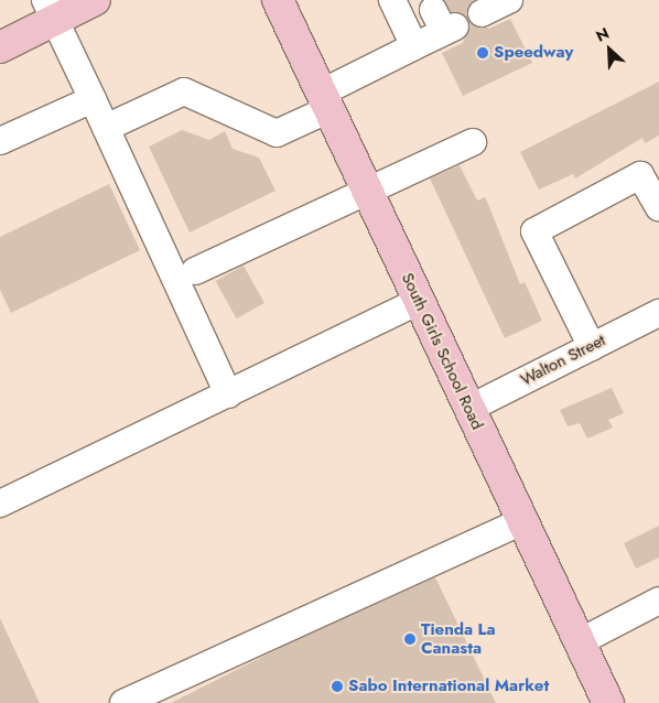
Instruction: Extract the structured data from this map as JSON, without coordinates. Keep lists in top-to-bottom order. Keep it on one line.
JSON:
{"streets":{"main road":["South Girls School Road"],"street":["Walton Street"]},"crossings":[["South Girls School Road","Walton Street"]],"places":["Speedway","Tienda La Canasta","Sabo International Market"],"north":"top left"}
